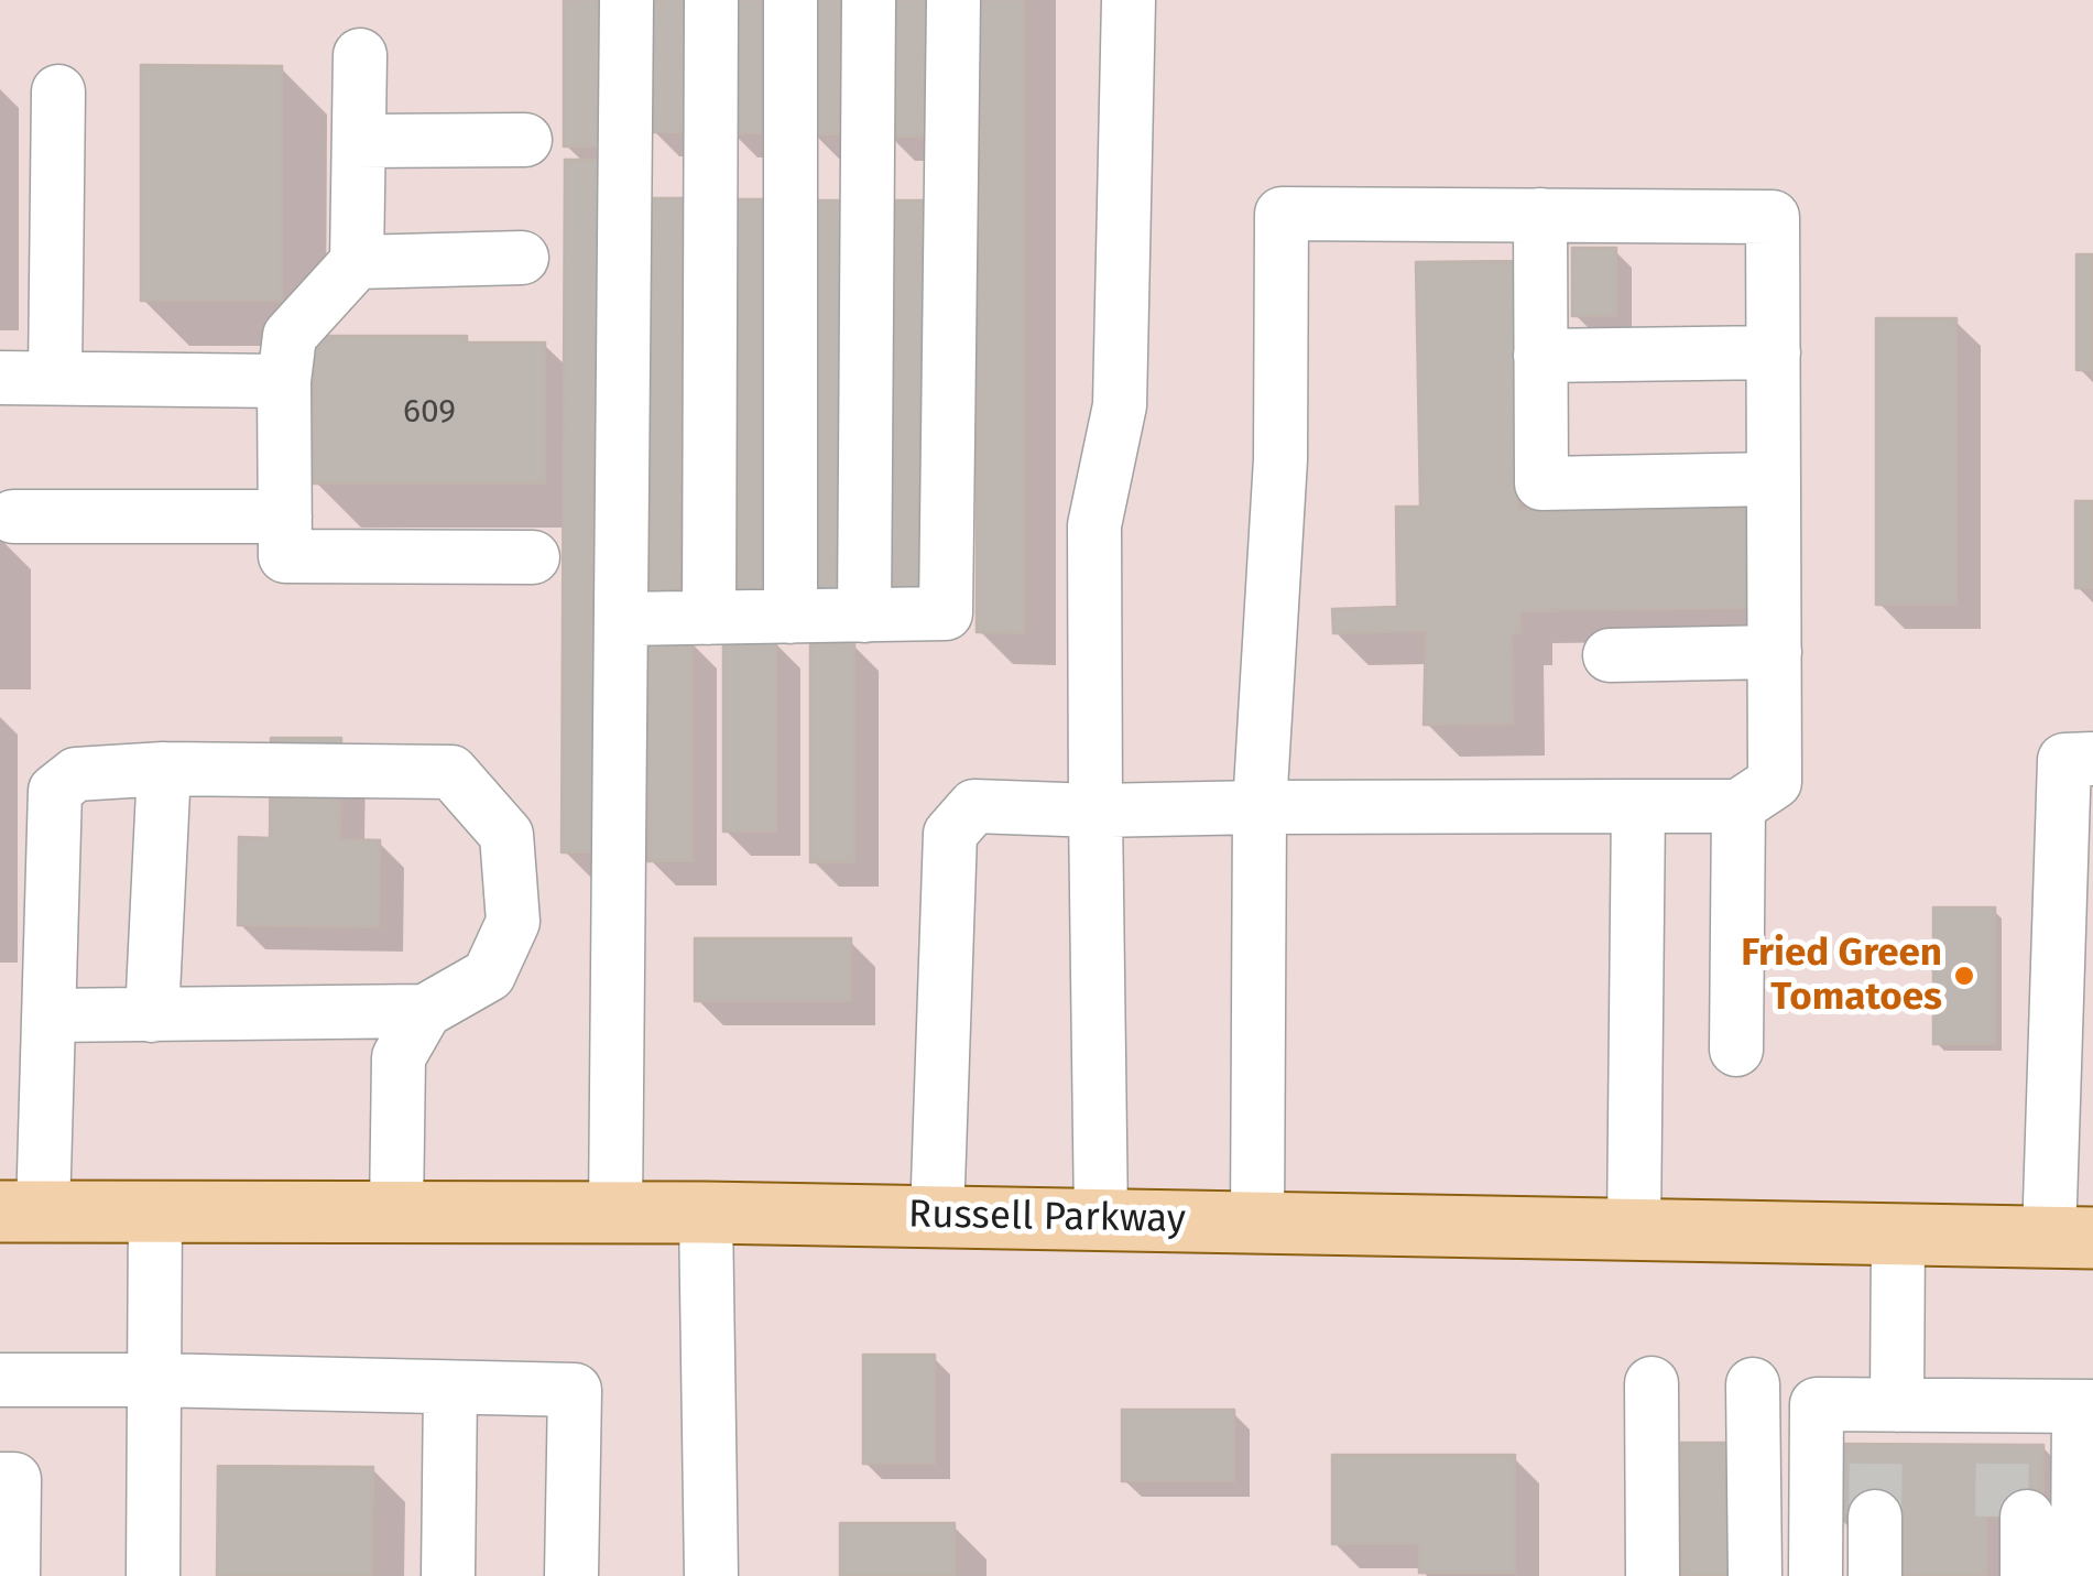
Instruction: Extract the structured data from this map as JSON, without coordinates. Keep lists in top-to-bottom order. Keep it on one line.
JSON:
{"streets":{"main road":["Russell Parkway"]},"places":["Fried Green Tomatoes"],"house_numbers":["609"]}
